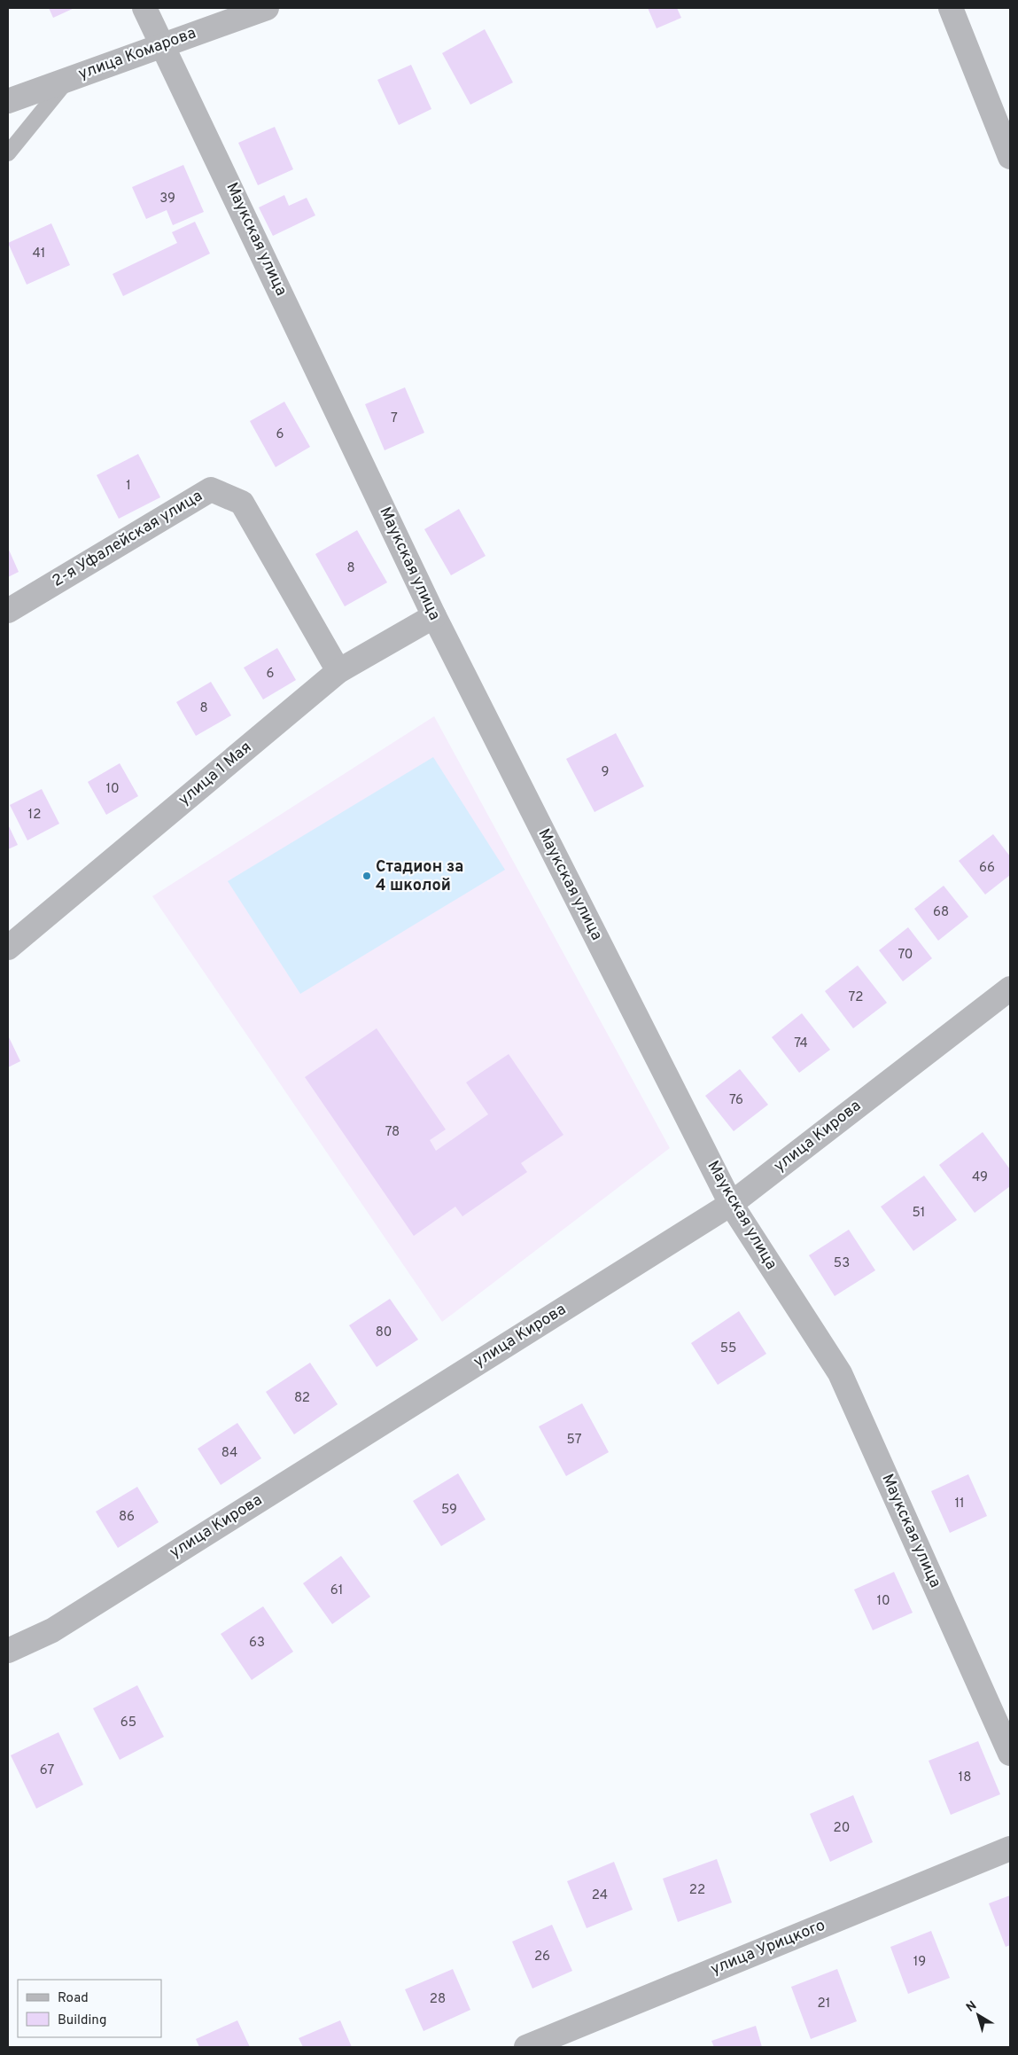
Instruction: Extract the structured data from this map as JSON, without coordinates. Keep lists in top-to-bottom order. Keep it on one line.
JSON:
{"streets":{"street":["улица Комарова","Маукская улица","2-я Уфалейская улица","улица 1 Мая","улица Кирова","улица Урицкого"]},"crossings":[["улица Комарова","Маукская улица"],["Маукская улица","улица 1 Мая"],["Маукская улица","улица Кирова"],["2-я Уфалейская улица","улица 1 Мая"]],"places":["Стадион за 4 школой"],"house_numbers":["39","41","7","6","1","8","6","8","9","10","12","66","68","70","72","74","76","78","49","51","53","80","55","82","57","84","11","59","86","61","10","63","65","67","18","20","22","24","26","19","28","21"],"legend":["Road","Building"],"north":"top left"}
